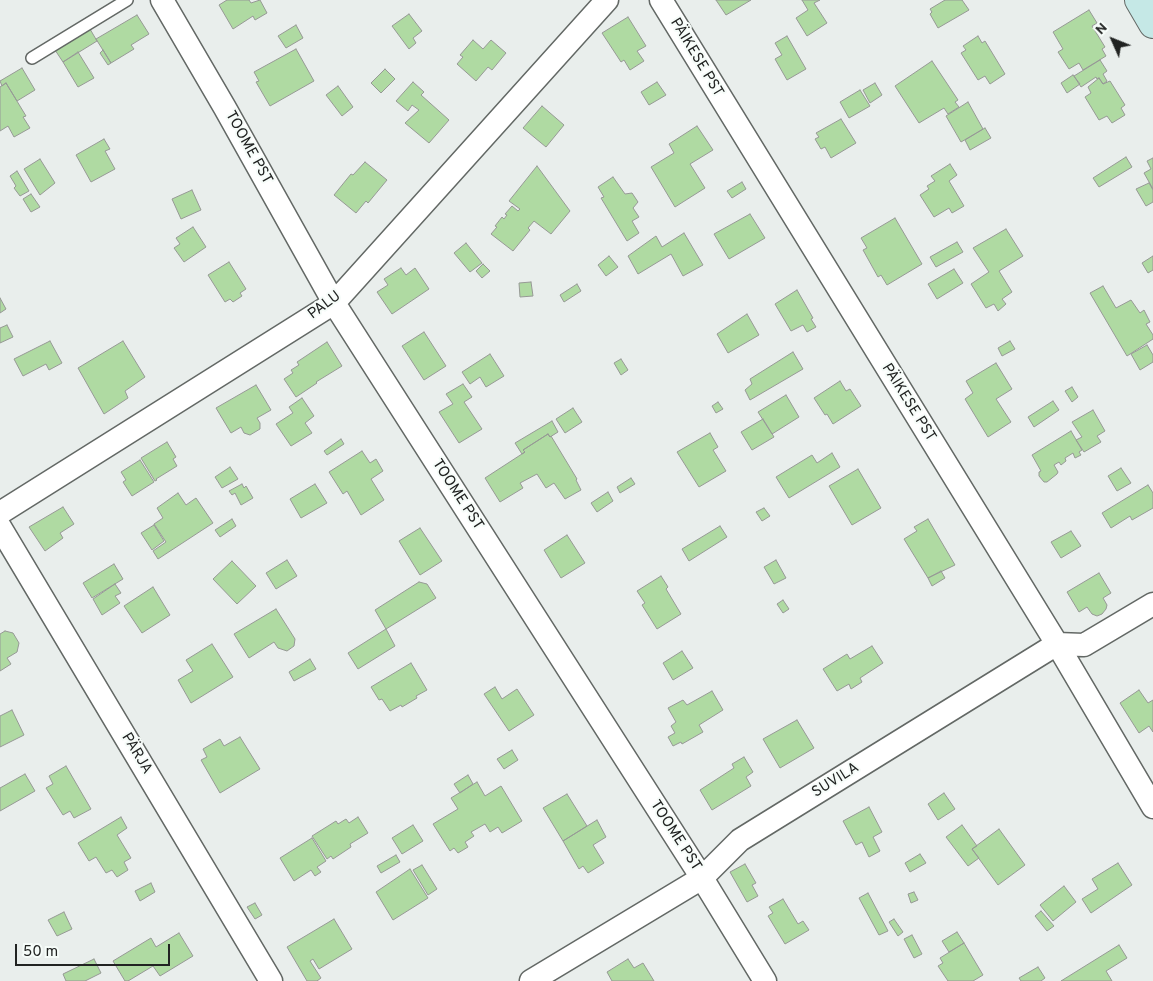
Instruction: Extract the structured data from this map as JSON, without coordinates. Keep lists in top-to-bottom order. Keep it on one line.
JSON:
{"streets":{"street":["PÄIKESE PST","TOOME PST","PALU","PÄRJA","SUVILA"]},"crossings":[["PÄIKESE PST","SUVILA"],["TOOME PST","PALU"],["TOOME PST","SUVILA"]],"scale_bar":"50 m","north":"top left"}
